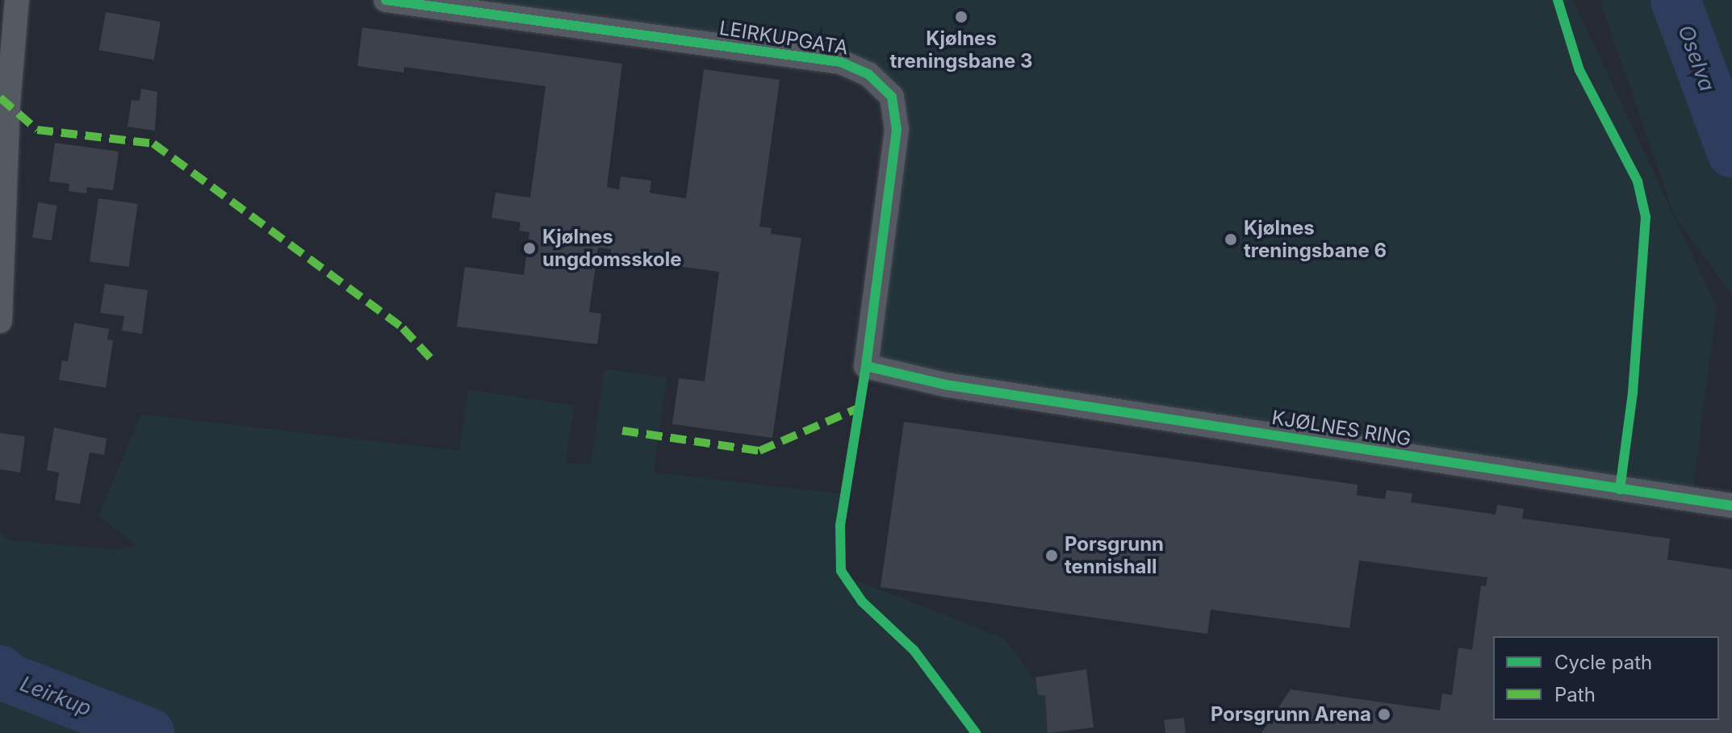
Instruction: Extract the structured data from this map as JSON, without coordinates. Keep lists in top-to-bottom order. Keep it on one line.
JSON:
{"streets":{"street":["LEIRKUPGATA","KJØLNES RING"]},"crossings":[["LEIRKUPGATA","KJØLNES RING"]],"water":["Oselva","Leirkup"],"places":["Kjølnes treningsbane 3","Kjølnes treningsbane 6","Kjølnes ungdomsskole","Porsgrunn tennishall","Porsgrunn Arena"],"legend":["Cycle path","Path"]}
